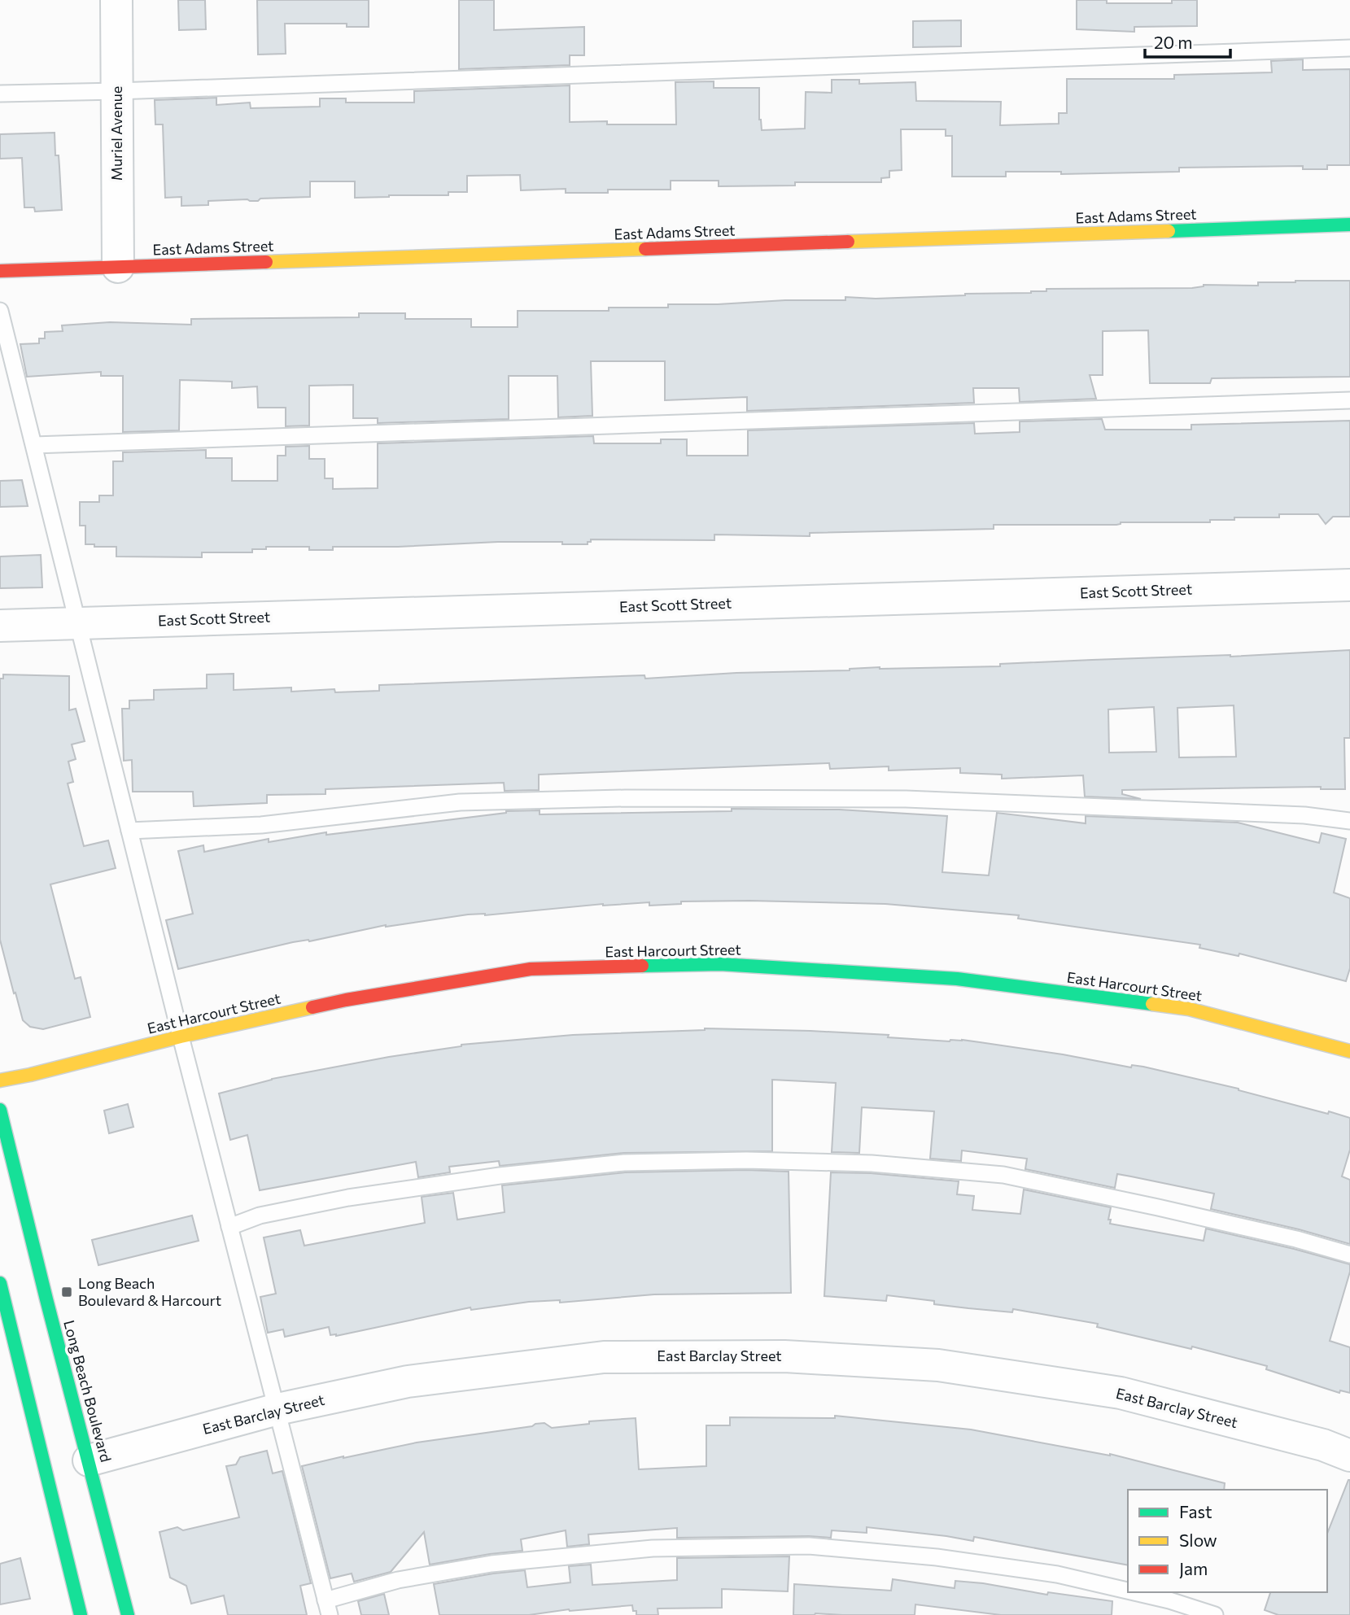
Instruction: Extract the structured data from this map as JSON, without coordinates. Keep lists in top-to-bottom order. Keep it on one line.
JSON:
{"streets":{"street":["Muriel Avenue","East Adams Street","East Scott Street","East Harcourt Street","East Barclay Street","Long Beach Boulevard"]},"crossings":[["Muriel Avenue","East Adams Street"],["East Barclay Street","Long Beach Boulevard"]],"places":{"transit":["Long Beach Boulevard & Harcourt"]},"legend":["Fast","Slow","Jam"],"scale_bar":"20 m"}
